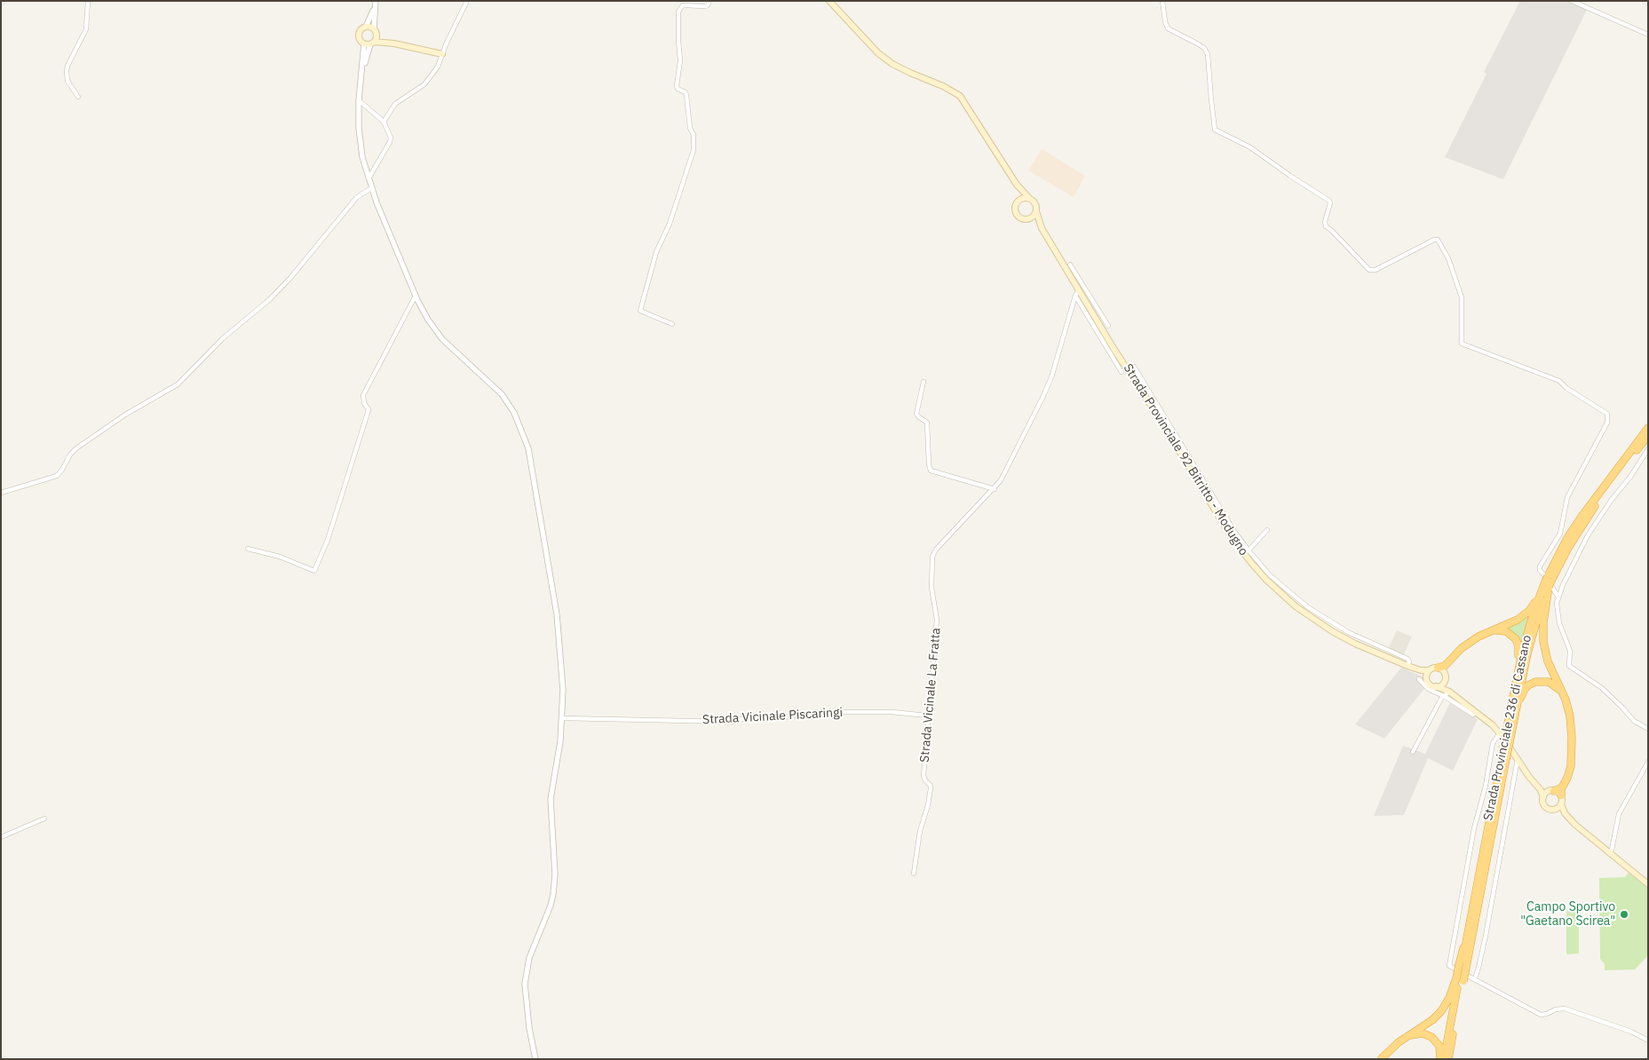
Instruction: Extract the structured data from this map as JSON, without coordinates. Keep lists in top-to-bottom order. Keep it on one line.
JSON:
{"streets":{"highway":["Strada Provinciale 236 di Cassano"],"main road":["Strada Provinciale 92 Bitritto - Modugno"],"street":["Strada Vicinale La Fratta","Strada Vicinale Piscaringi"]},"crossings":[["Strada Provinciale 92 Bitritto - Modugno","Strada Vicinale La Fratta"],["Strada Vicinale La Fratta","Strada Vicinale Piscaringi"]],"places":["Campo Sportivo \"Gaetano Scirea\""]}
